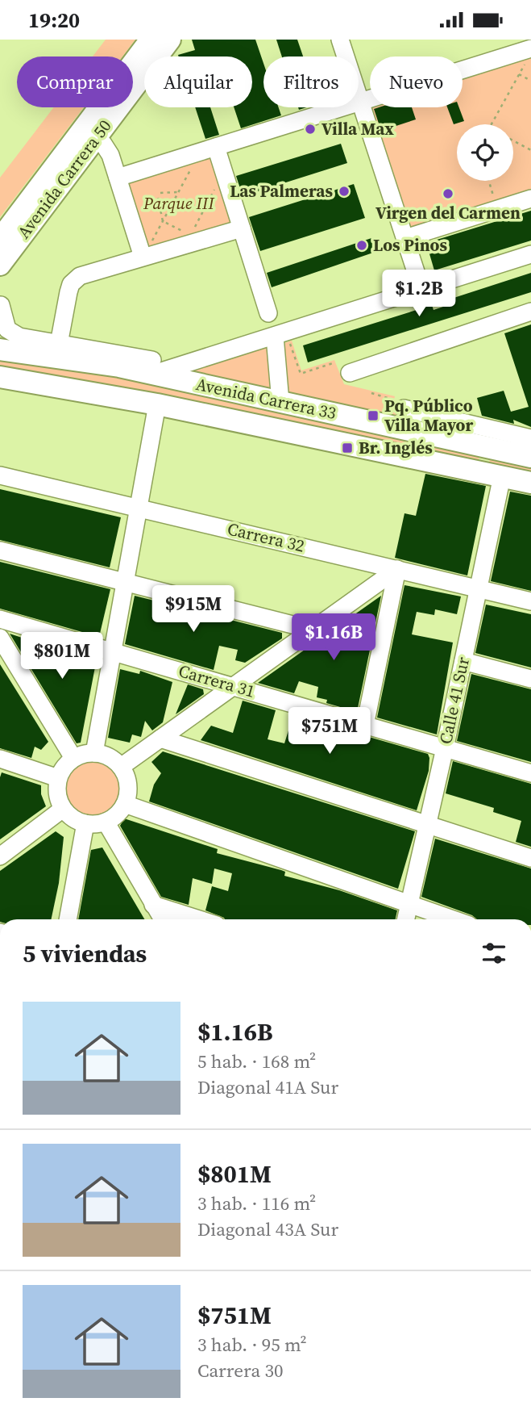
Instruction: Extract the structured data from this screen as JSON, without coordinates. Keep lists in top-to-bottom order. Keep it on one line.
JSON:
{"streets":{"main road":["Avenida Carrera 50","Avenida Carrera 33"],"street":["Carrera 32","Carrera 31","Calle 41 Sur"]},"crossings":[["Avenida Carrera 33","Calle 41 Sur"],["Carrera 32","Calle 41 Sur"],["Carrera 31","Calle 41 Sur"]],"parks":["Parque III"],"places":{"other":["Villa Max","Las Palmeras","Virgen del Carmen","Los Pinos"],"transit":["Pq. Público Villa Mayor","Br. Inglés"]},"page":{"status":"19:20","chip":["Comprar","Alquilar","Filtros","Nuevo"],"price":["$1.2B","$915M","$1.16B","$801M","$751M"],"heading":"5 viviendas","list":[{"name":"$1.16B","note":"5 hab. · 168 m² · Diagonal 41A Sur"},{"name":"$801M","note":"3 hab. · 116 m² · Diagonal 43A Sur"},{"name":"$751M","note":"3 hab. · 95 m² · Carrera 30"}]}}
